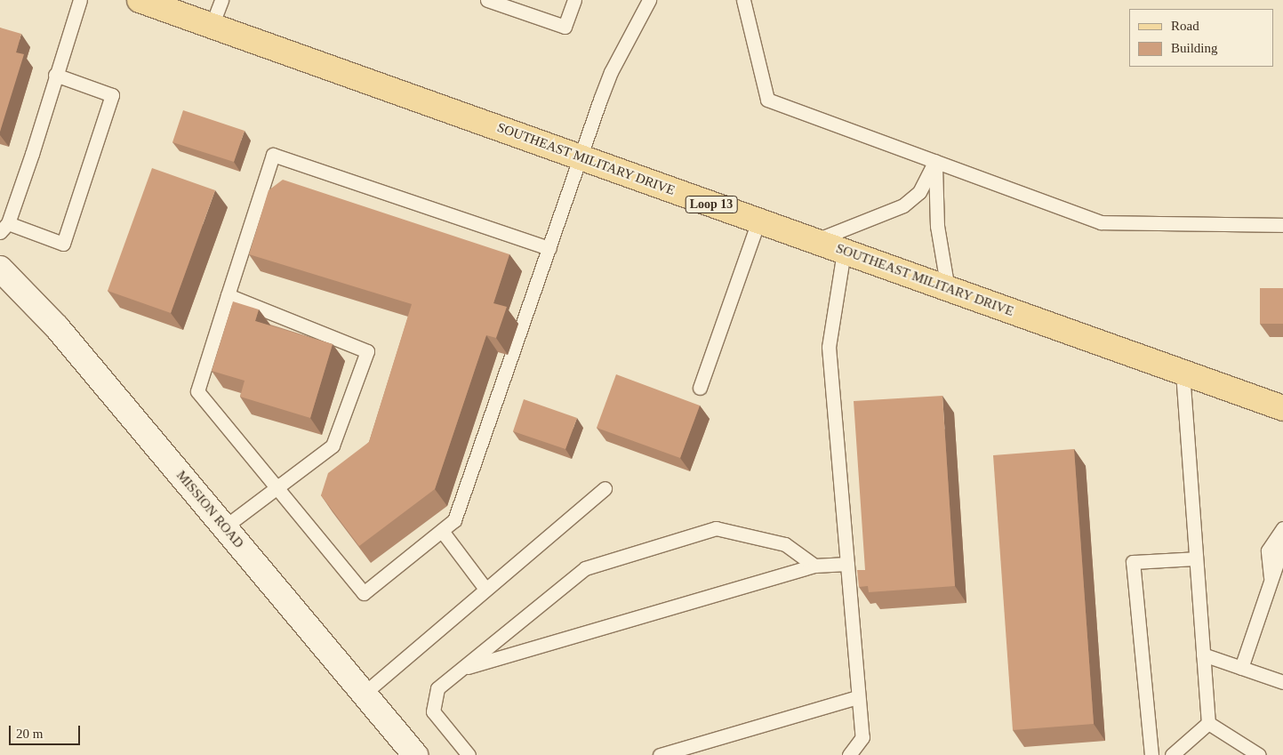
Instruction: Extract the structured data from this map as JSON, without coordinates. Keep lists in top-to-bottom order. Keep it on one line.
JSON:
{"streets":{"main road":["SOUTHEAST MILITARY DRIVE","Loop 13"],"street":["MISSION ROAD"]},"legend":["Road","Building"],"scale_bar":"20 m"}
